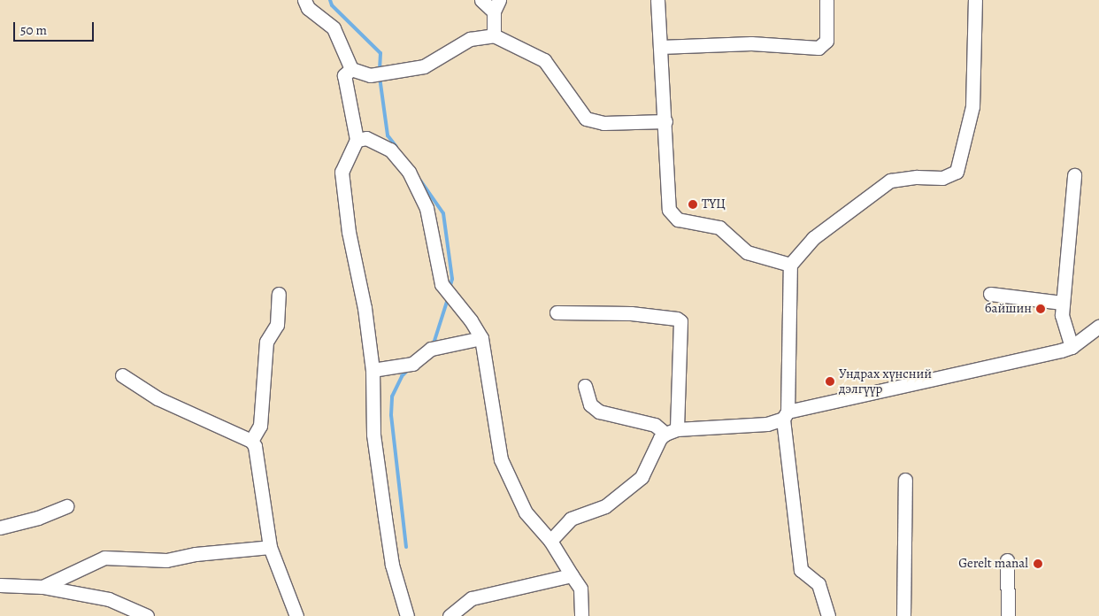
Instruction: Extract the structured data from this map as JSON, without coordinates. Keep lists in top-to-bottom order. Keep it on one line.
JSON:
{"places":["ТҮЦ","байшин","Ундрах хүнсний дэлгүүр","Gerelt manal"],"scale_bar":"50 m"}
